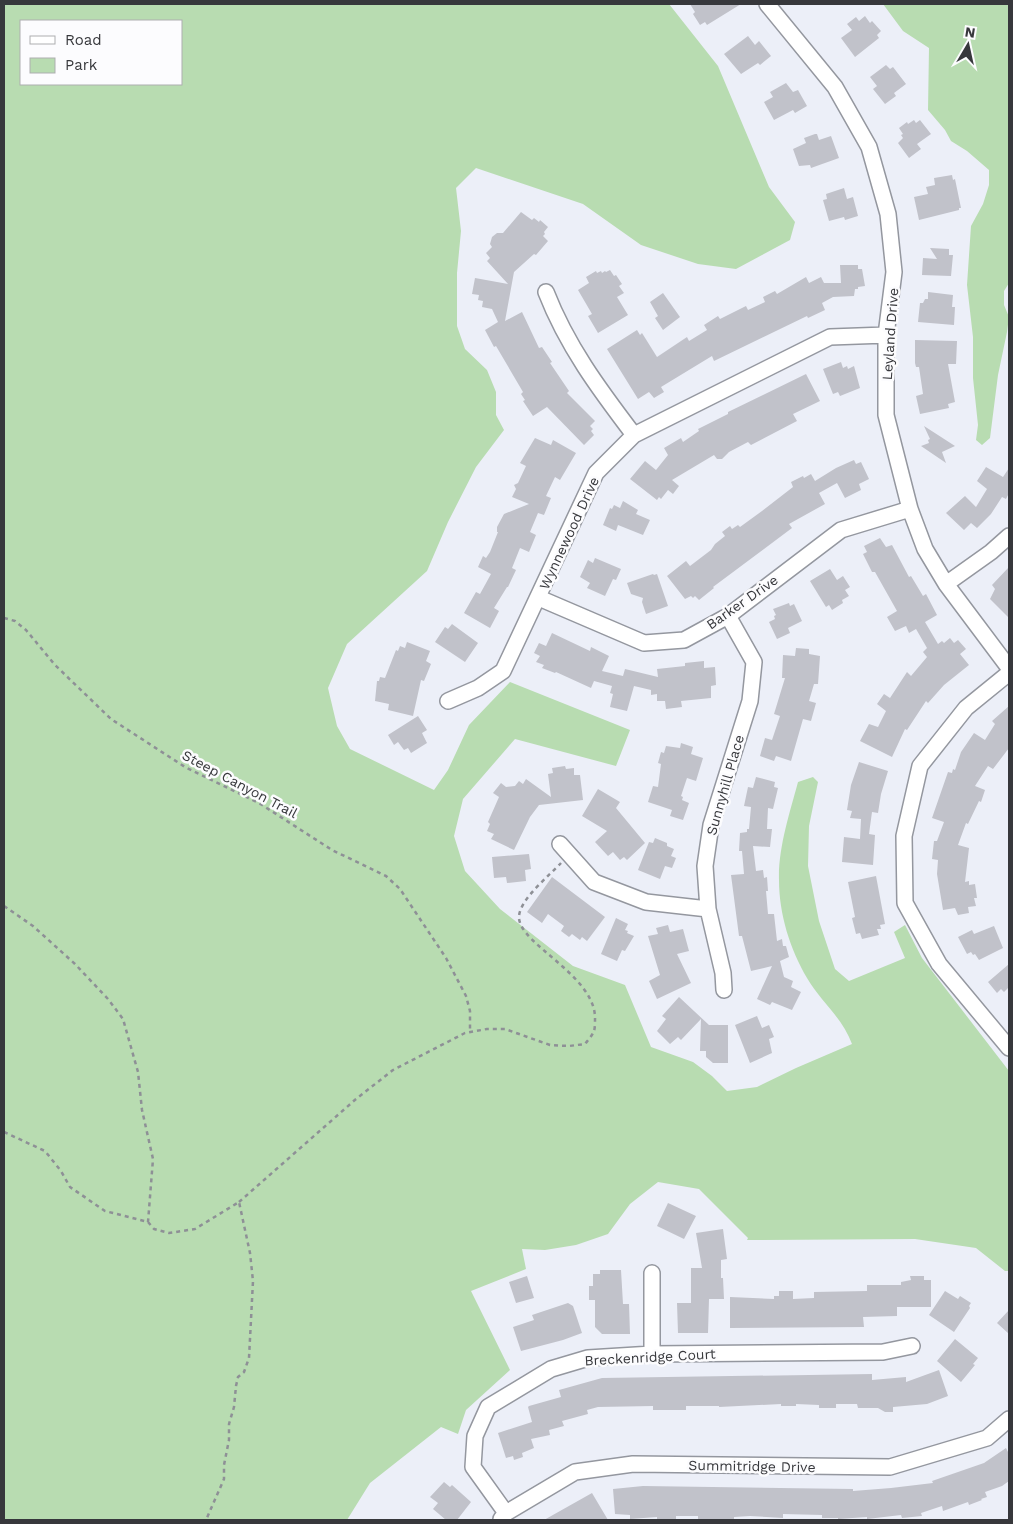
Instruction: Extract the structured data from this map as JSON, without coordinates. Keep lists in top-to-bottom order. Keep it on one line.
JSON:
{"streets":{"street":["Leyland Drive","Wynnewood Drive","Barker Drive","Sunnyhill Place","Breckenridge Court","Summitridge Drive"],"path":["Steep Canyon Trail"]},"crossings":[["Leyland Drive","Wynnewood Drive"],["Leyland Drive","Barker Drive"],["Wynnewood Drive","Barker Drive"],["Barker Drive","Sunnyhill Place"],["Breckenridge Court","Summitridge Drive"]],"legend":["Road","Park"],"north":"top"}
